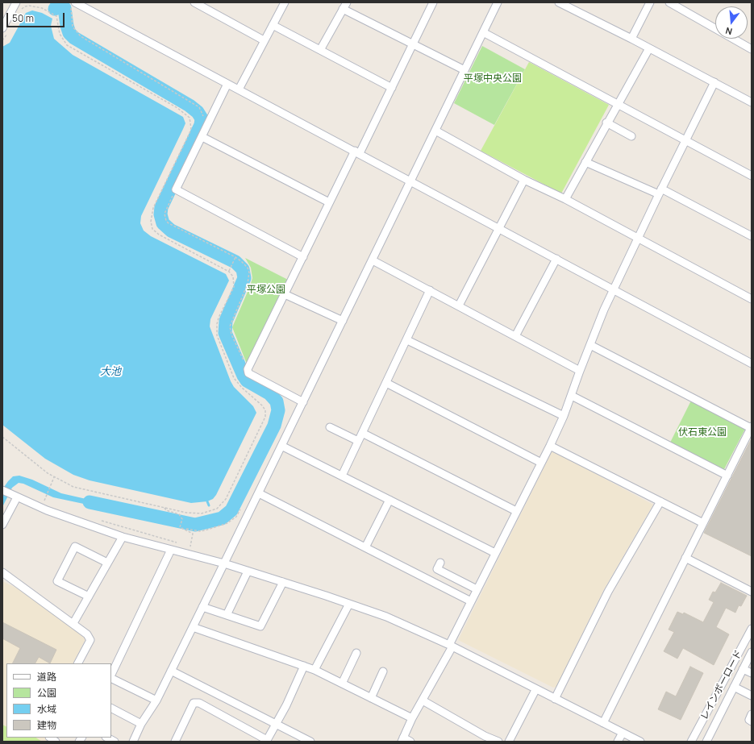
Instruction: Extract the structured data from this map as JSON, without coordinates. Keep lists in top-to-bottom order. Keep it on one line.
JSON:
{"streets":{"street":["レインボーロード"]},"water":["大池"],"parks":["平塚中央公園","平塚公園","伏石東公園"],"legend":["道路","公園","水域","建物"],"scale_bar":"50 m","north":"bottom"}
